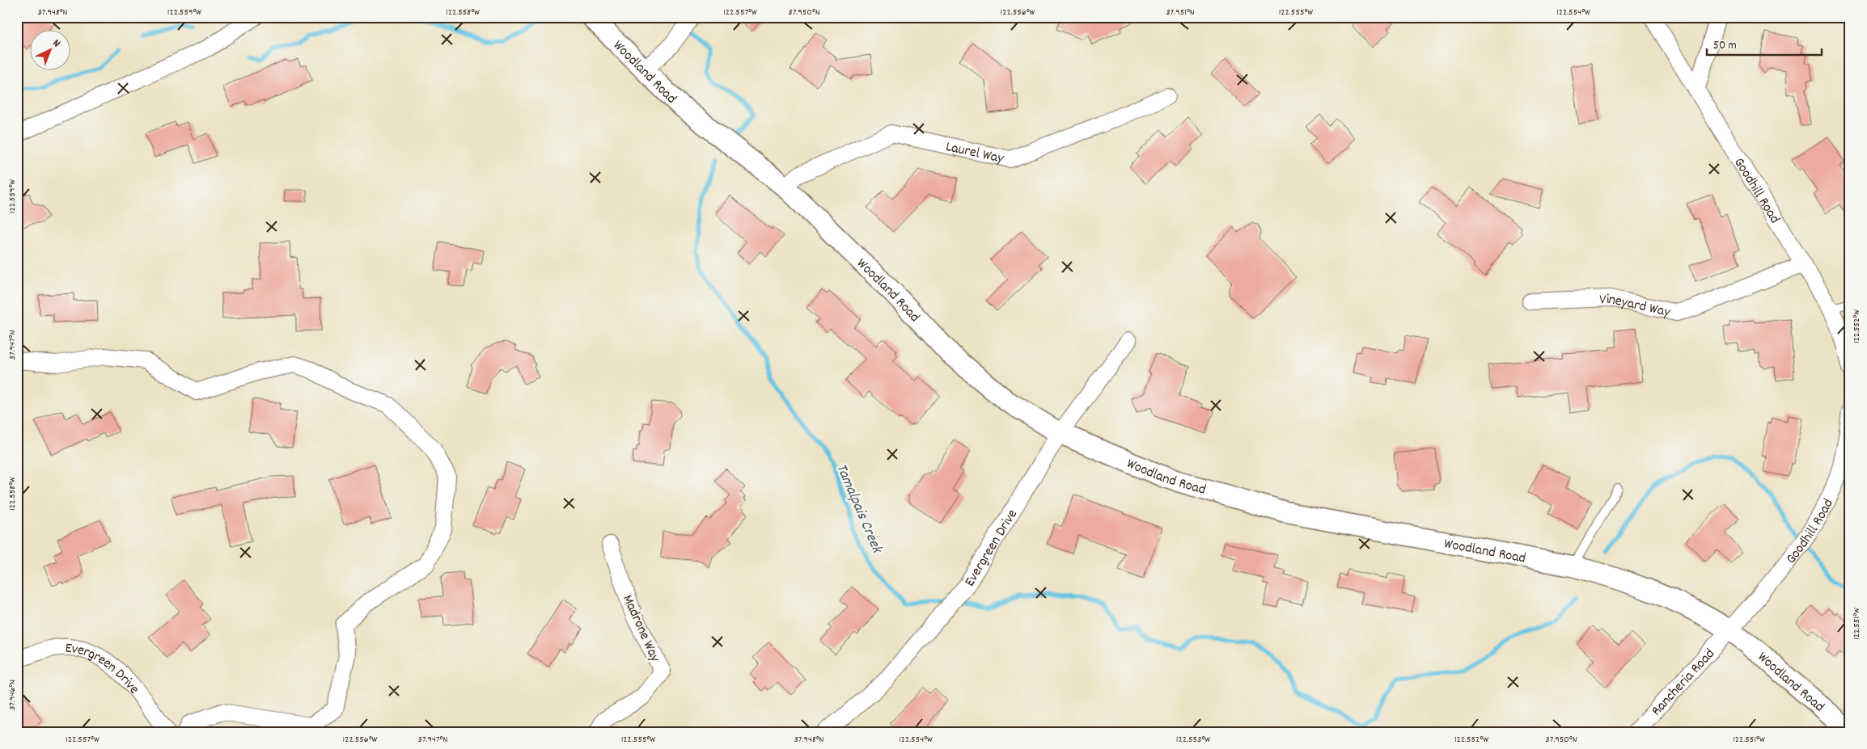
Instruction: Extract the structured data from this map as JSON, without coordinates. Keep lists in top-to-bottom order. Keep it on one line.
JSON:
{"streets":{"street":["Woodland Road","Laurel Way","Goodhill Road","Vineyard Way","Evergreen Drive","Madrone Way","Rancheria Road"]},"crossings":[["Woodland Road","Laurel Way"],["Woodland Road","Goodhill Road"],["Woodland Road","Evergreen Drive"],["Woodland Road","Rancheria Road"],["Goodhill Road","Vineyard Way"],["Goodhill Road","Rancheria Road"]],"water":["Tamalpais Creek"],"scale_bar":"50 m","north":"top right","coordinates":["37.948°N","122.559°W","122.558°W","122.557°W","37.950°N","122.556°W","37.951°N","122.555°W","122.554°W","122.552°W","37.947°N","122.551°W","37.946°N","122.553°W"]}
